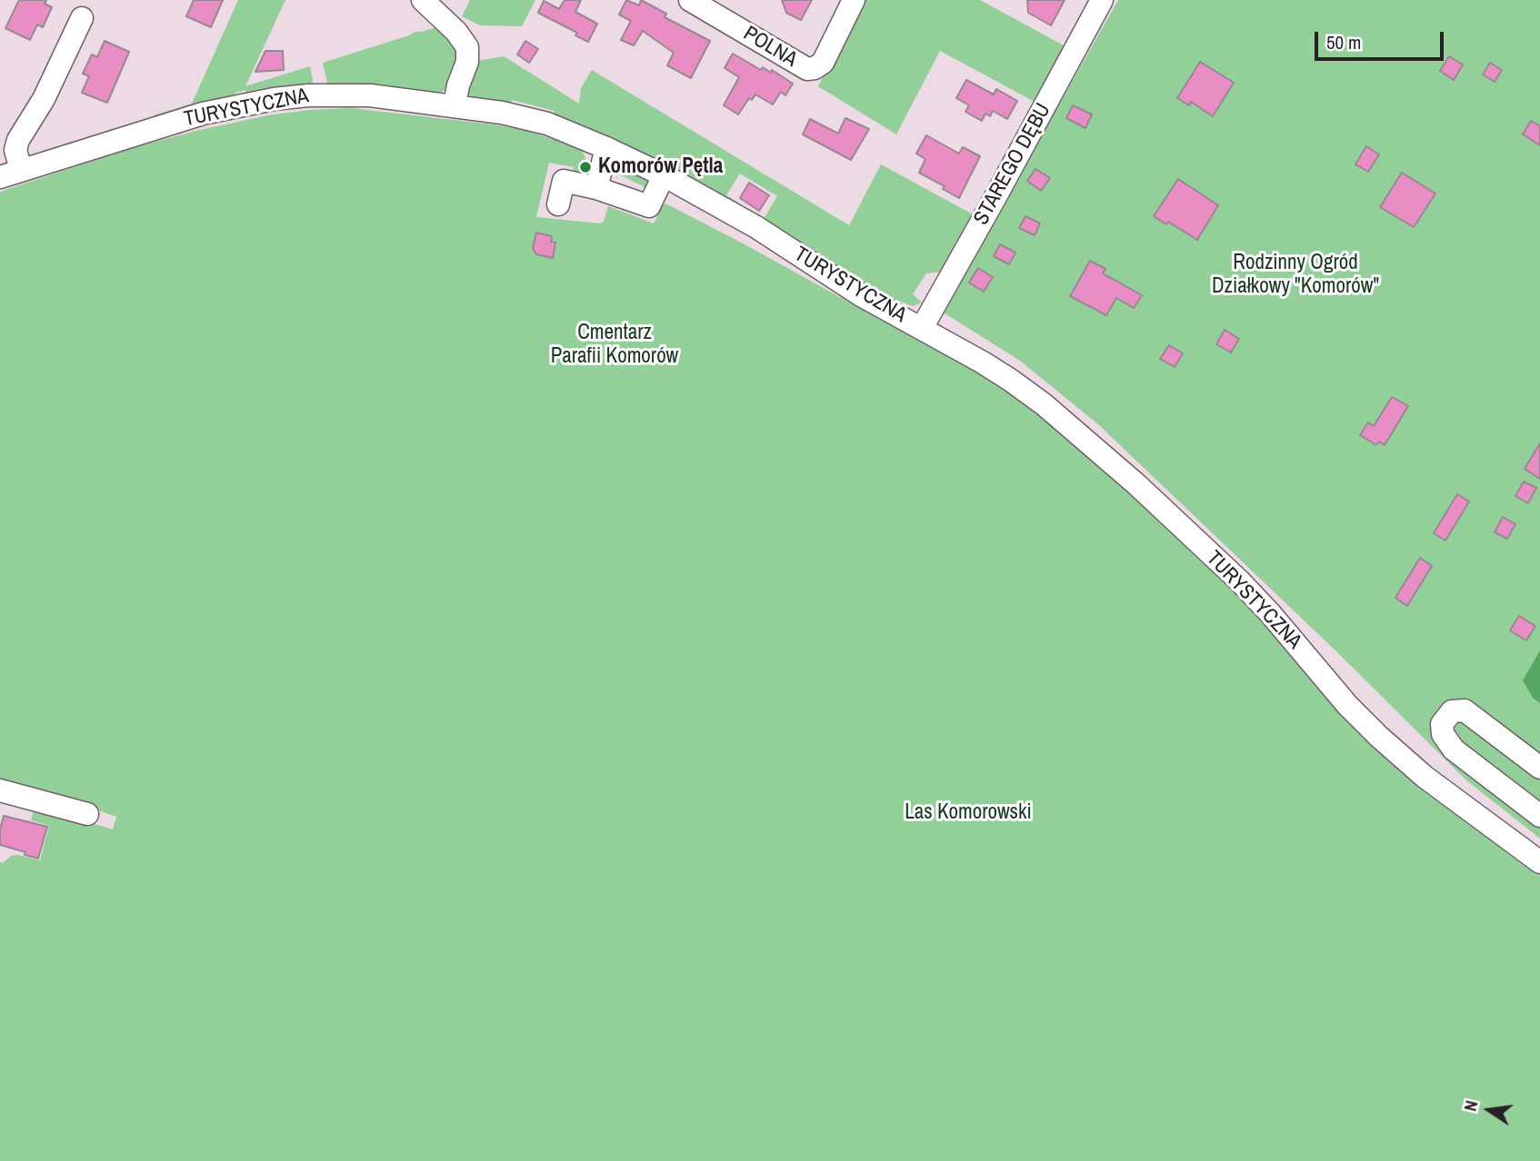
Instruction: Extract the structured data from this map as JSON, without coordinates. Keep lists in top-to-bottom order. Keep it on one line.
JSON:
{"streets":{"street":["POLNA","TURYSTYCZNA","STAREGO DĘBU"]},"crossings":[["TURYSTYCZNA","STAREGO DĘBU"]],"parks":["Rodzinny Ogród Działkowy \"Komorów\"","Cmentarz Parafii Komorów","Las Komorowski"],"places":["Komorów Pętla"],"scale_bar":"50 m","north":"left"}
